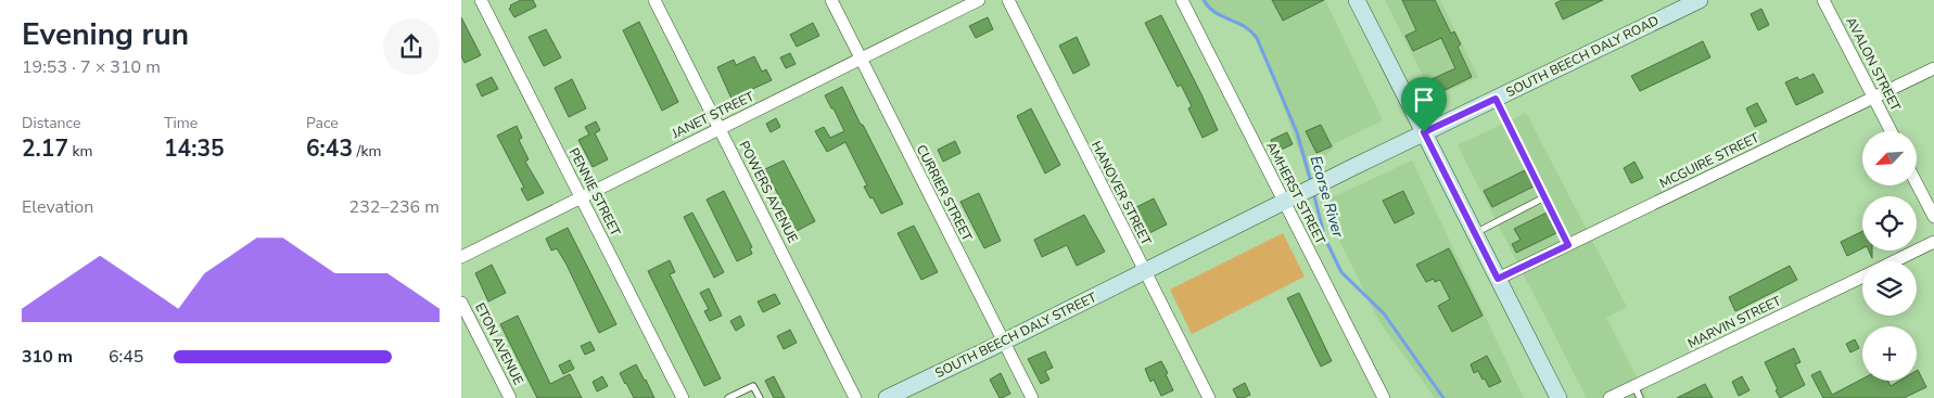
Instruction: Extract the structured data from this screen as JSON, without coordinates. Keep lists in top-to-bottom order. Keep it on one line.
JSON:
{"streets":{"main road":["SOUTH BEECH DALY ROAD","SOUTH BEECH DALY STREET"],"street":["AVALON STREET","JANET STREET","MCGUIRE STREET","PENNIE STREET","POWERS AVENUE","CURRIER STREET","HANOVER STREET","AMHERST STREET","MARVIN STREET","ETON AVENUE"]},"crossings":[["SOUTH BEECH DALY ROAD","HANOVER STREET"],["SOUTH BEECH DALY ROAD","AMHERST STREET"],["SOUTH BEECH DALY ROAD","SOUTH BEECH DALY STREET"],["AVALON STREET","MCGUIRE STREET"],["JANET STREET","PENNIE STREET"],["JANET STREET","POWERS AVENUE"],["JANET STREET","CURRIER STREET"],["CURRIER STREET","SOUTH BEECH DALY STREET"],["HANOVER STREET","SOUTH BEECH DALY STREET"]],"water":["Ecorse River"],"north":"bottom left","page":{"heading":["Evening run","19:53 · 7 × 310 m"],"stats":[["Distance","2.17 km"],["Time","14:35"],["Pace","6:43 /km"]],"map_buttons":"+","chart":["Elevation","232–236 m"],"list":[{"name":"310 m","note":"6:45"}]}}
